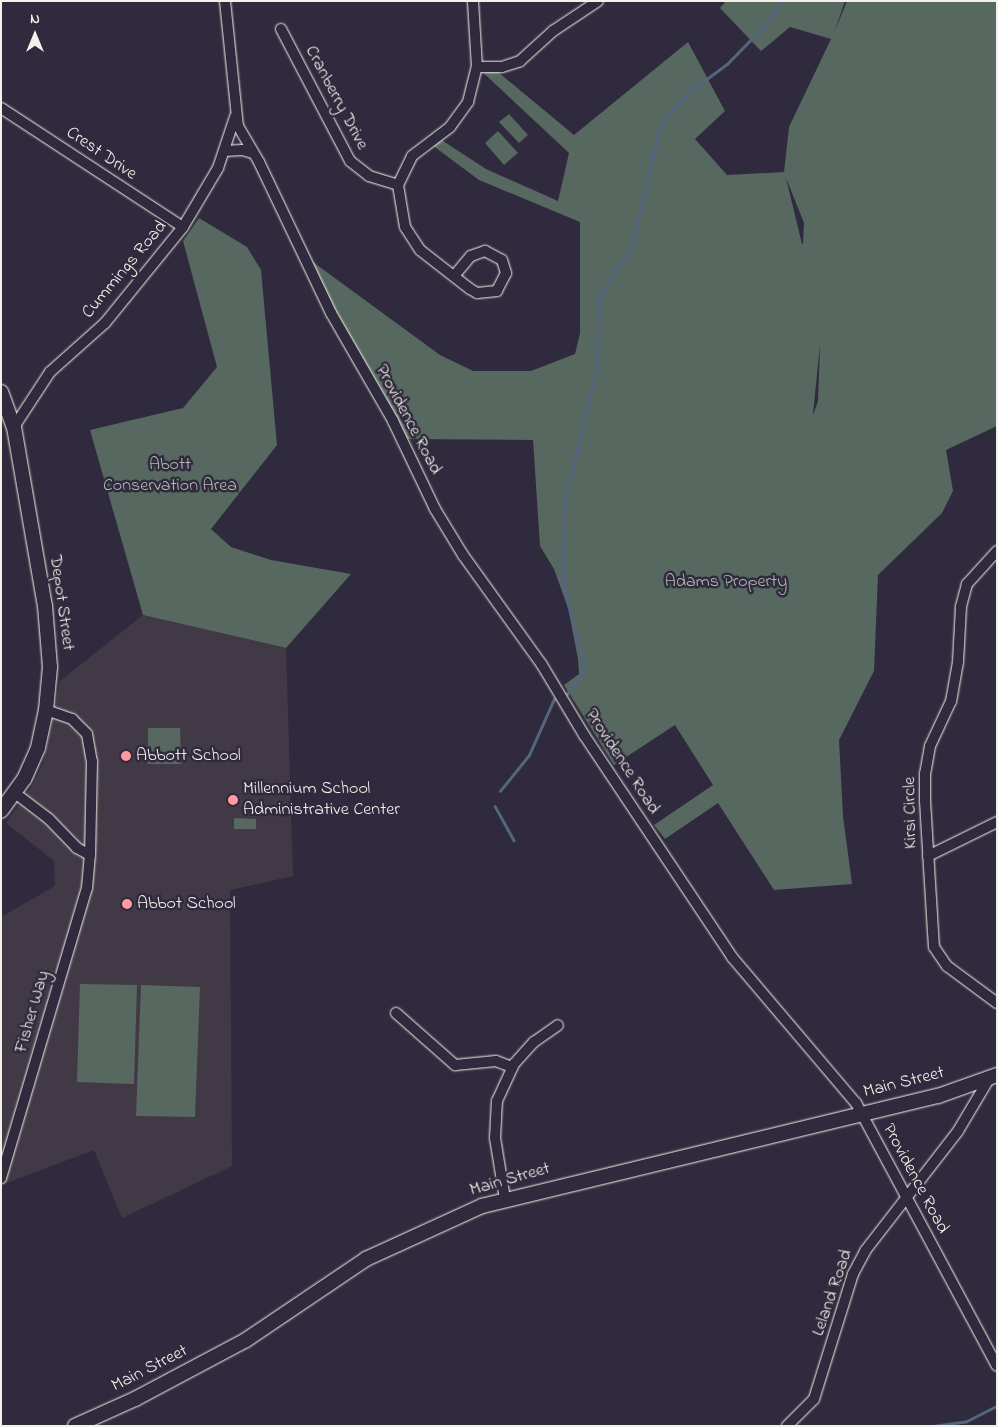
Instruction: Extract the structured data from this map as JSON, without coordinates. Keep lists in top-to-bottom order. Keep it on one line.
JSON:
{"streets":{"main road":["Depot Street","Main Street"],"street":["Cranberry Drive","Crest Drive","Cummings Road","Providence Road","Kirsi Circle","Fisher Way","Leland Road"]},"crossings":[["Crest Drive","Cummings Road"],["Cummings Road","Providence Road"],["Cummings Road","Depot Street"],["Providence Road","Main Street"],["Providence Road","Leland Road"],["Depot Street","Fisher Way"],["Main Street","Leland Road"]],"parks":["Abott Conservation Area","Adams Property"],"places":["Abbott School","Millennium School Administrative Center","Abbot School"],"north":"top"}
